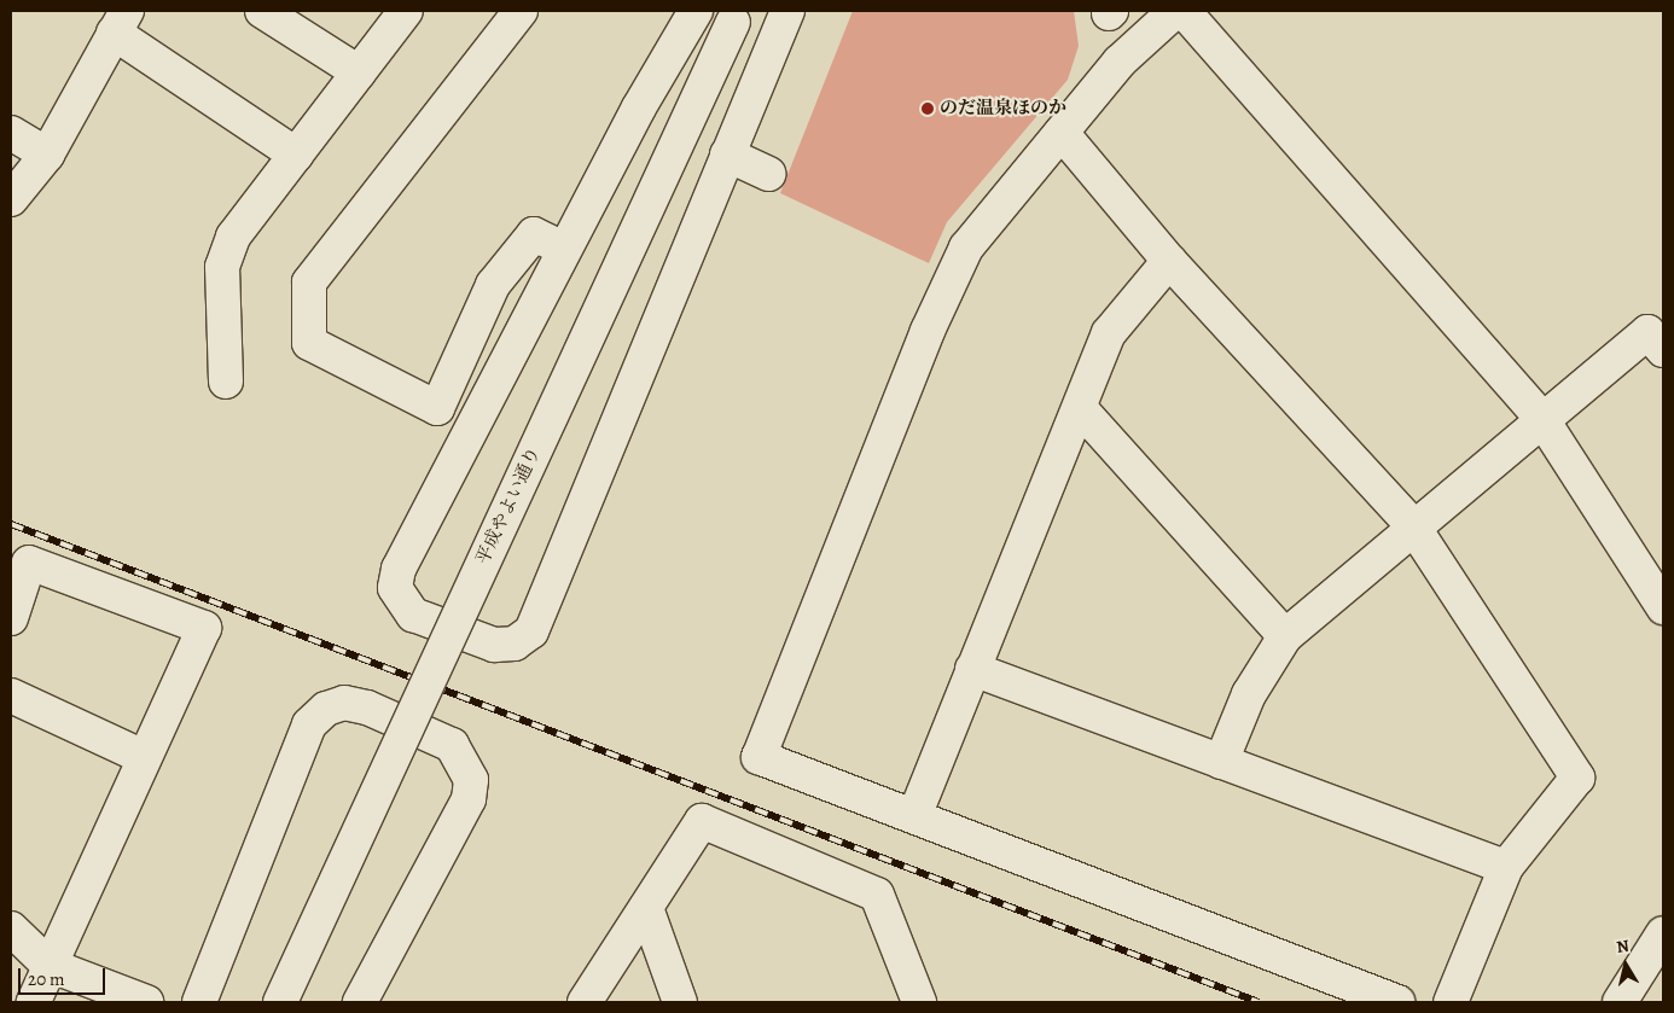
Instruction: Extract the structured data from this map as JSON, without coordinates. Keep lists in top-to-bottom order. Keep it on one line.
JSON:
{"streets":{"street":["平成やよい通り"]},"places":["のだ温泉ほのか"],"scale_bar":"20 m","north":"top"}
